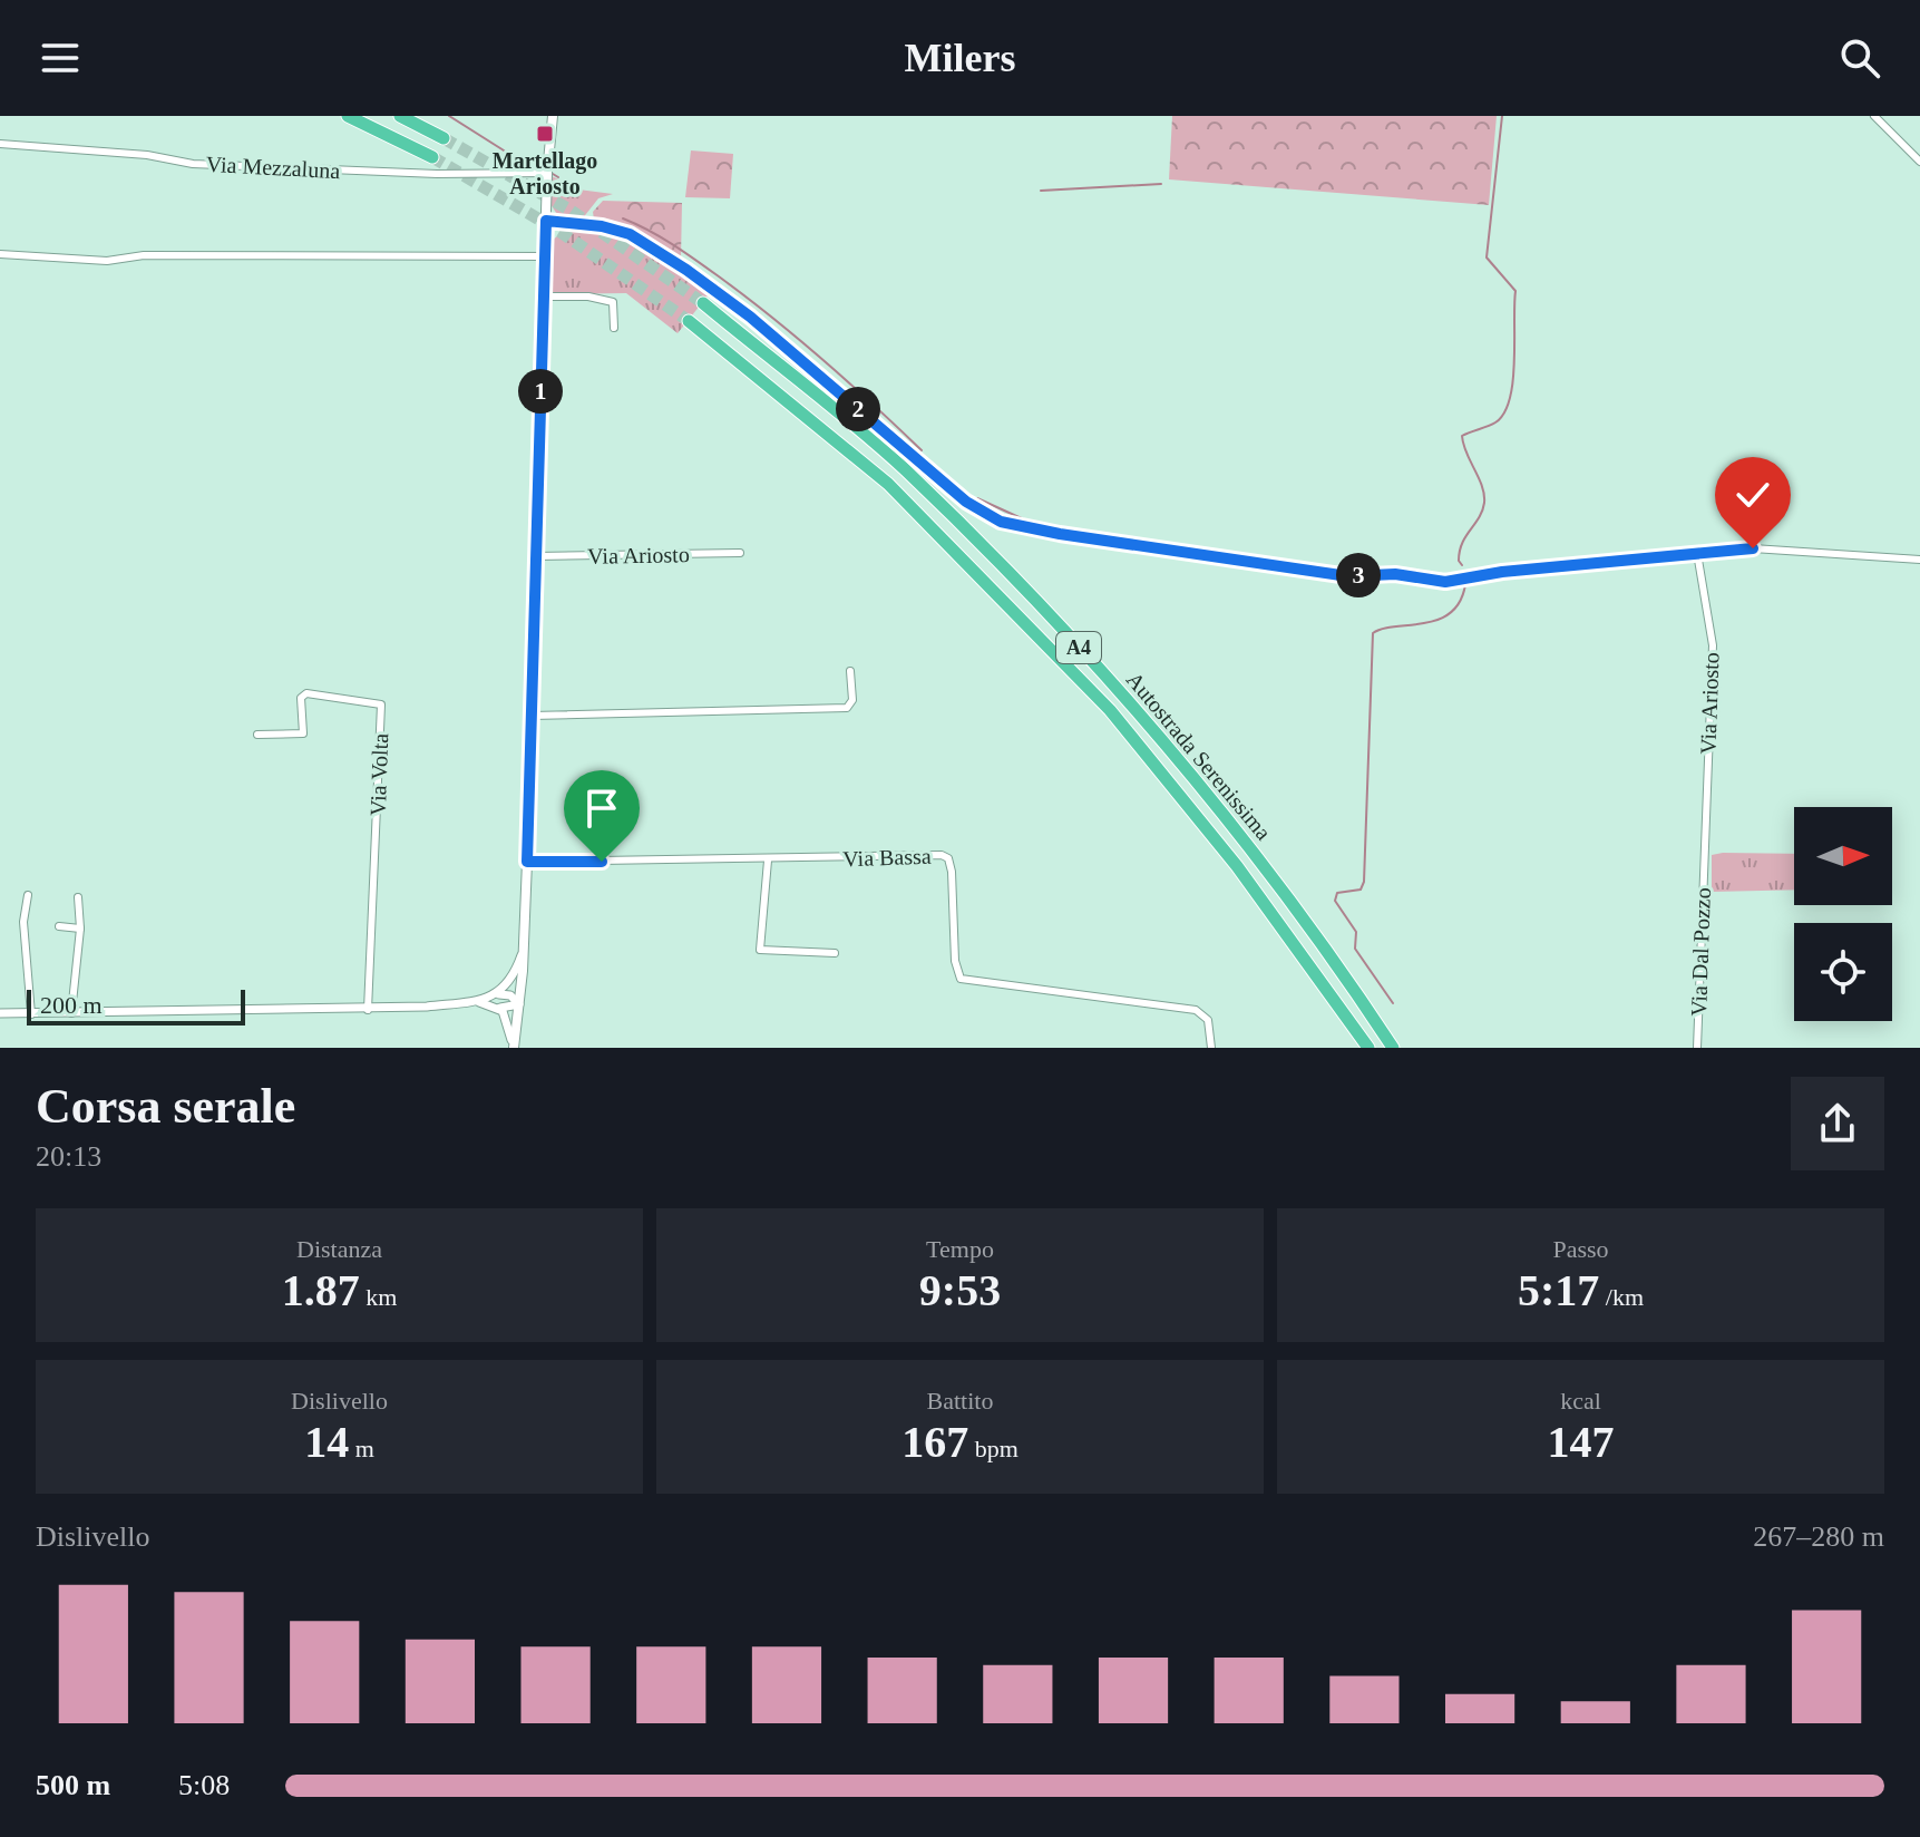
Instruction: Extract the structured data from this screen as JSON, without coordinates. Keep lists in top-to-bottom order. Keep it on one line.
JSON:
{"streets":{"highway":["A4","Autostrada Serenissima"],"street":["Via Mezzaluna","Via Ariosto","Via Volta","Via Bassa","Via Dal Pozzo"]},"crossings":[["Via Ariosto","Via Dal Pozzo"]],"places":{"transit":["Martellago Ariosto"]},"scale_bar":"200 m","north":"right","page":{"header":"Milers","pins":["1","2","3"],"scale":"200 m","heading":["Corsa serale","20:13"],"stats":[["Distanza","1.87 km"],["Tempo","9:53"],["Passo","5:17 /km"],["Dislivello","14 m"],["Battito","167 bpm"],["kcal","147"]],"chart":["Dislivello","267–280 m"],"list":[{"name":"500 m","note":"5:08"}]}}
